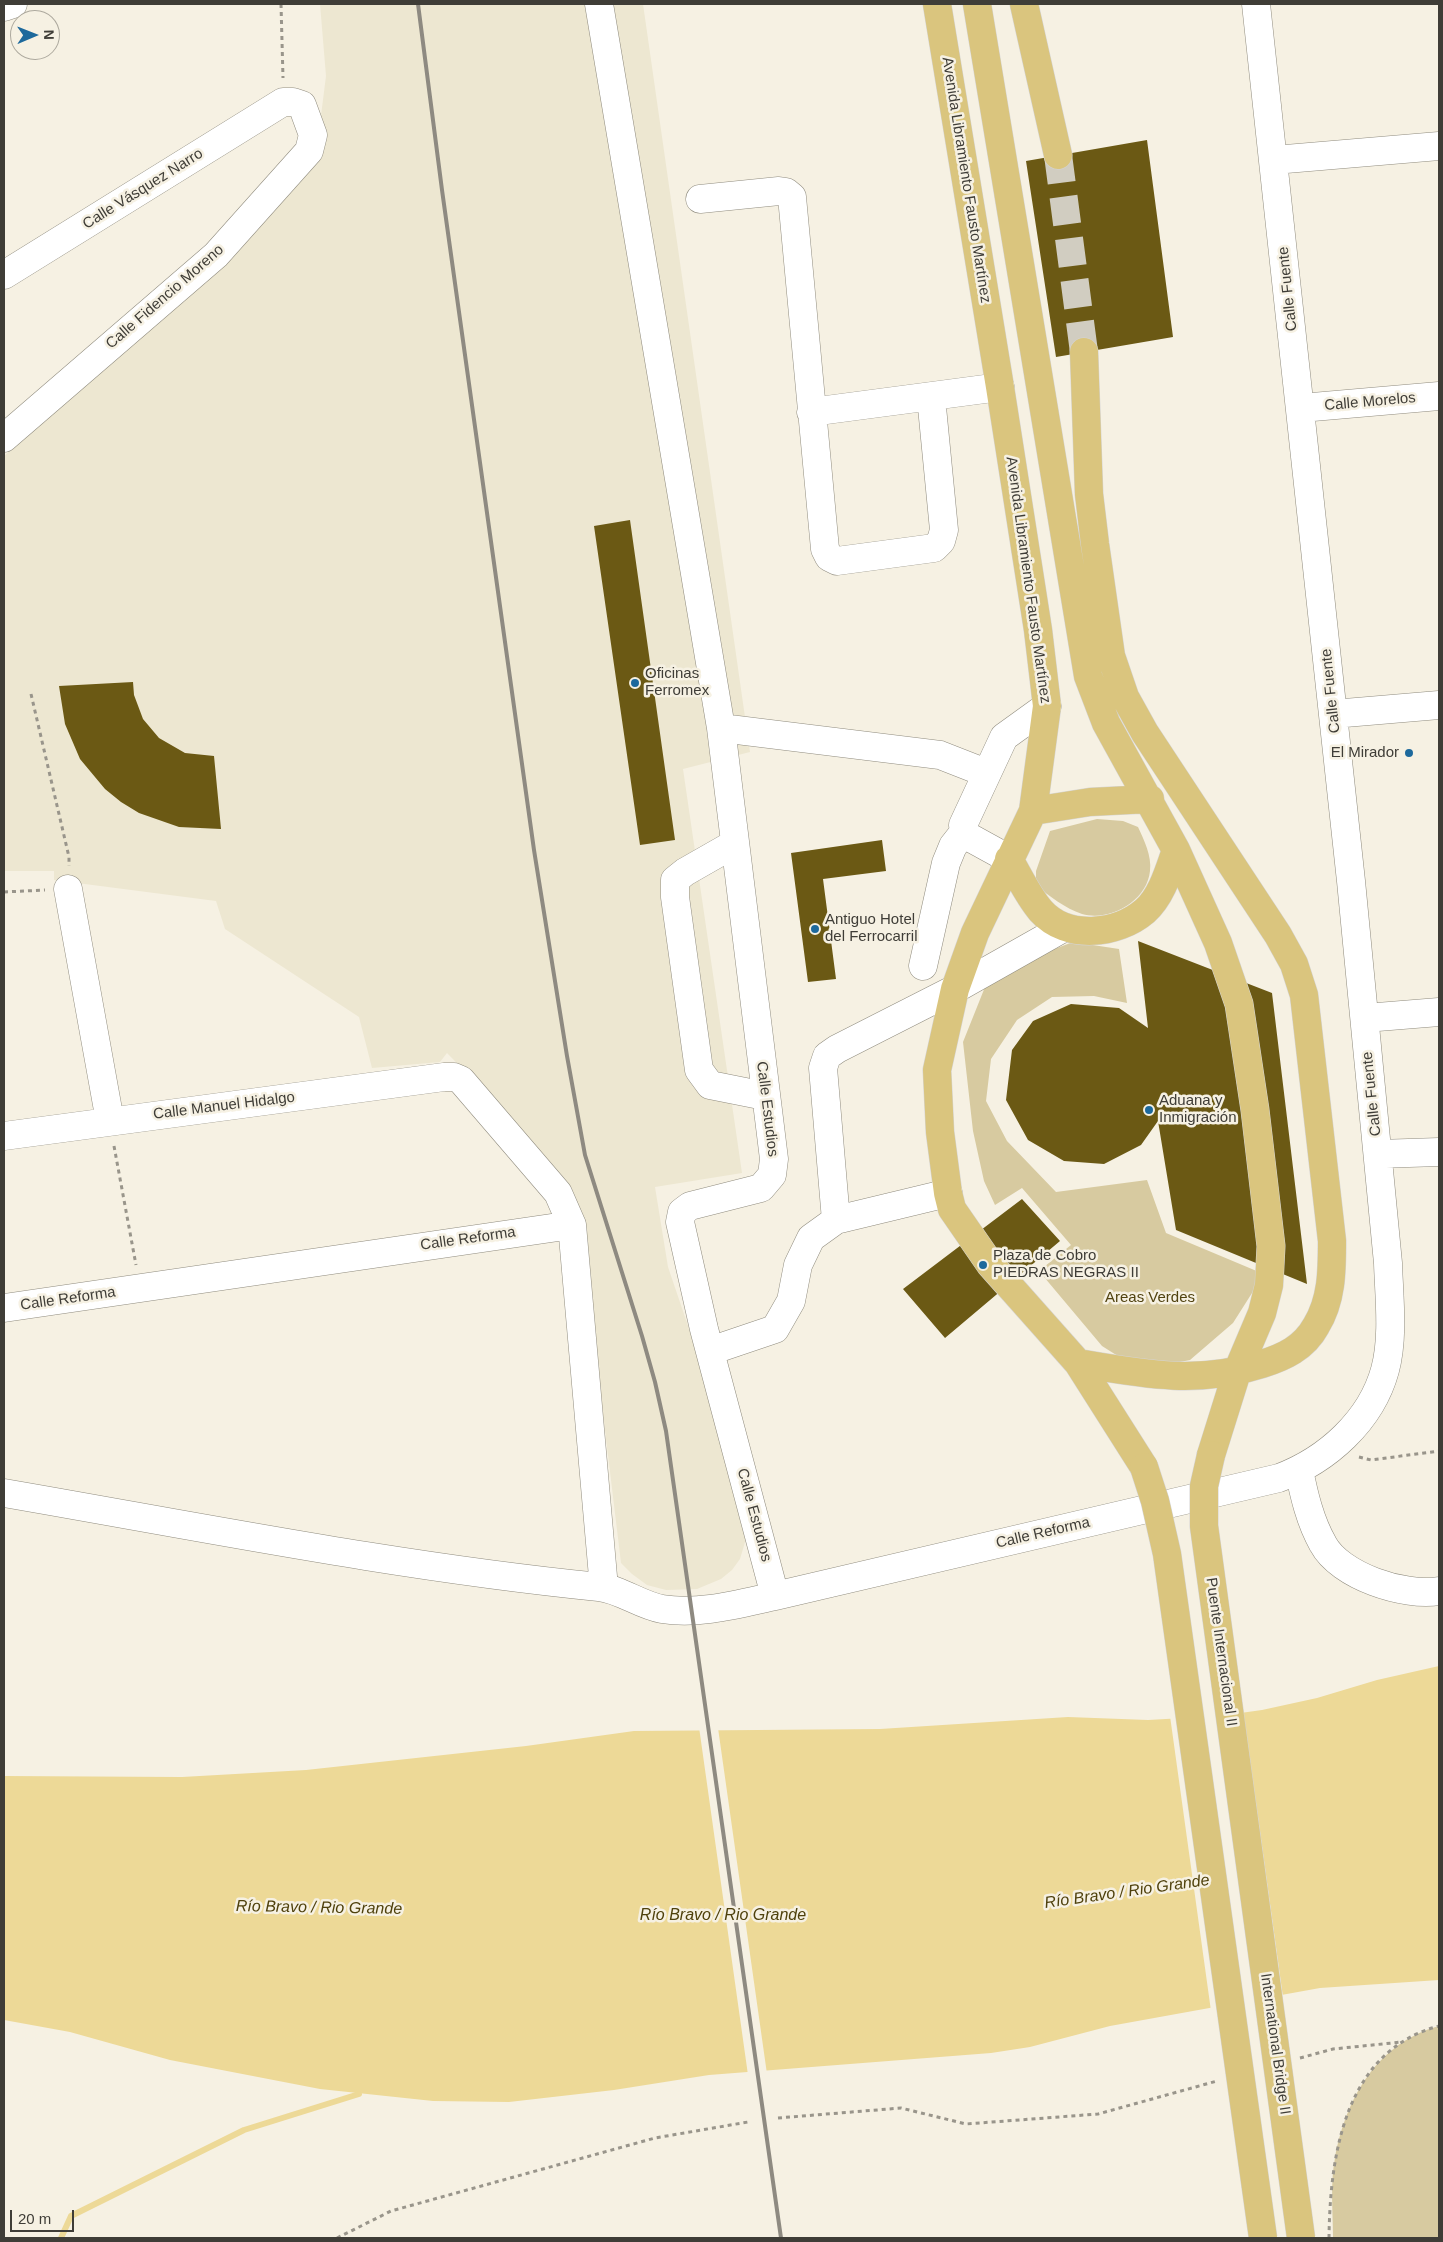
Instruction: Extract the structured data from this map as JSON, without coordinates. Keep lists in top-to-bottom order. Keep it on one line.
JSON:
{"streets":{"highway":["Avenida Libramiento Fausto Martínez","Puente Internacional II","International Bridge II"],"street":["Calle Vásquez Narro","Calle Fuente","Calle Fidencio Moreno","Calle Morelos","Calle Manuel Hidalgo","Calle Estudios","Calle Reforma"]},"crossings":[["Calle Vásquez Narro","Calle Fidencio Moreno"],["Calle Fuente","Calle Morelos"],["Calle Fuente","Calle Reforma"],["Calle Manuel Hidalgo","Calle Reforma"],["Calle Estudios","Calle Reforma"],["Puente Internacional II","International Bridge II"]],"water":["Río Bravo / Rio Grande"],"parks":["Areas Verdes"],"places":["Oficinas Ferromex","El Mirador","Antiguo Hotel del Ferrocarril","Aduana y Inmigración","Plaza de Cobro PIEDRAS NEGRAS II"],"scale_bar":"20 m","north":"right"}
